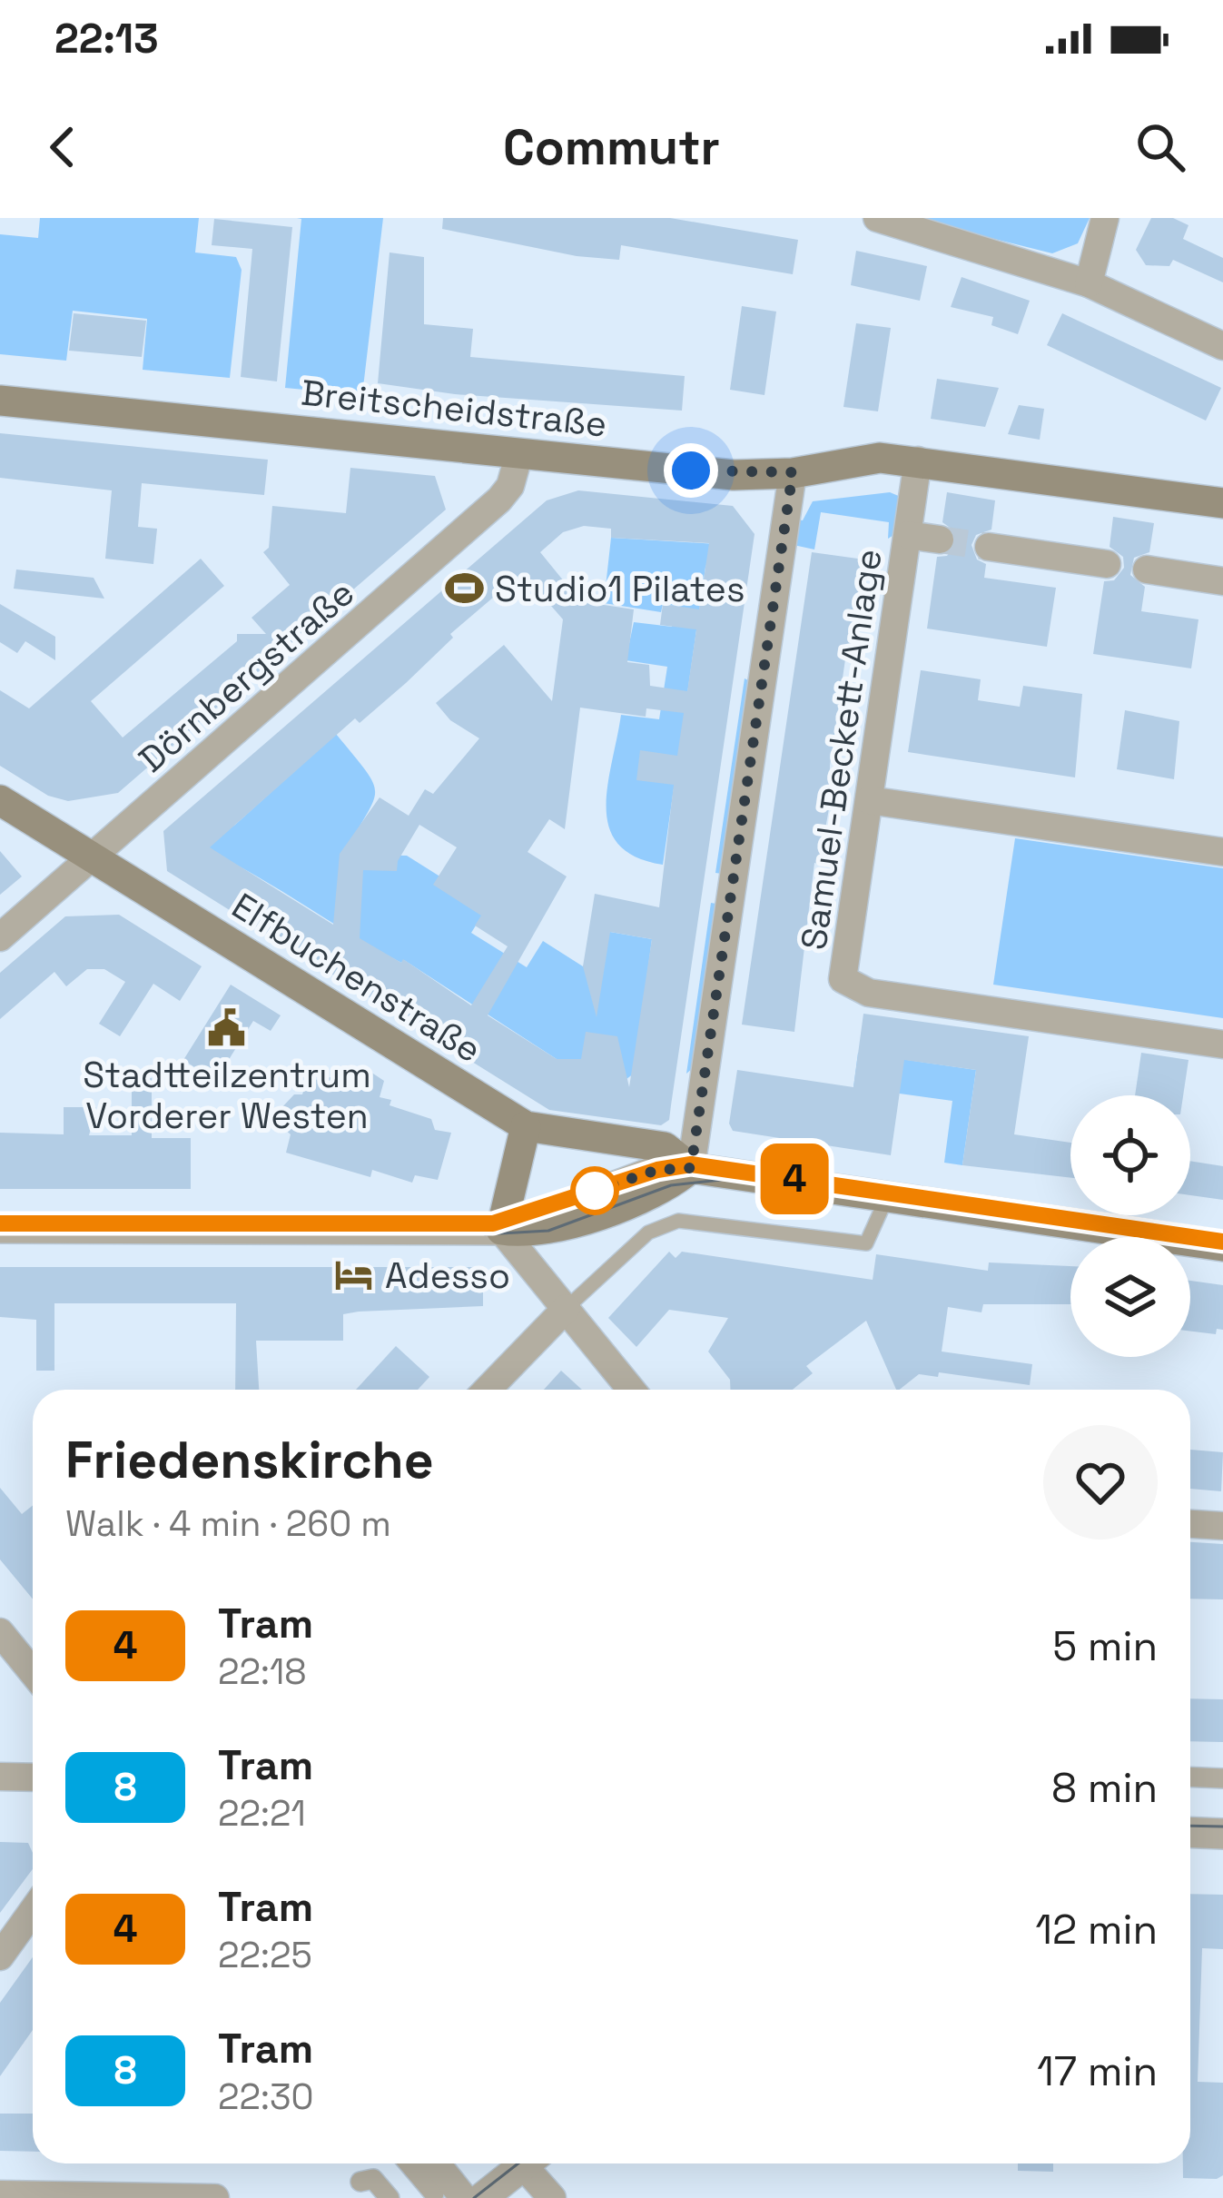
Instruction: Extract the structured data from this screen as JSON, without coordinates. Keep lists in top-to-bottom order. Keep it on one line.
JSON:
{"streets":{"main road":["Breitscheidstraße","Elfbuchenstraße"],"street":["Dörnbergstraße","Samuel-Beckett-Anlage"]},"crossings":[["Breitscheidstraße","Dörnbergstraße"],["Breitscheidstraße","Samuel-Beckett-Anlage"],["Dörnbergstraße","Elfbuchenstraße"]],"places":{"sports":["Studio1 Pilates"],"public building":["Stadtteilzentrum Vorderer Westen"],"hotel":["Adesso"]},"lines":["tram line 4"],"page":{"status":"22:13","header":"Commutr","on_map":"4","heading":["Friedenskirche","Walk · 4 min · 260 m"],"list":[{"mark":"4","name":"Tram","note":"22:18","value":"5 min"},{"mark":"8","name":"Tram","note":"22:21","value":"8 min"},{"mark":"4","name":"Tram","note":"22:25","value":"12 min"},{"mark":"8","name":"Tram","note":"22:30","value":"17 min"}]}}
